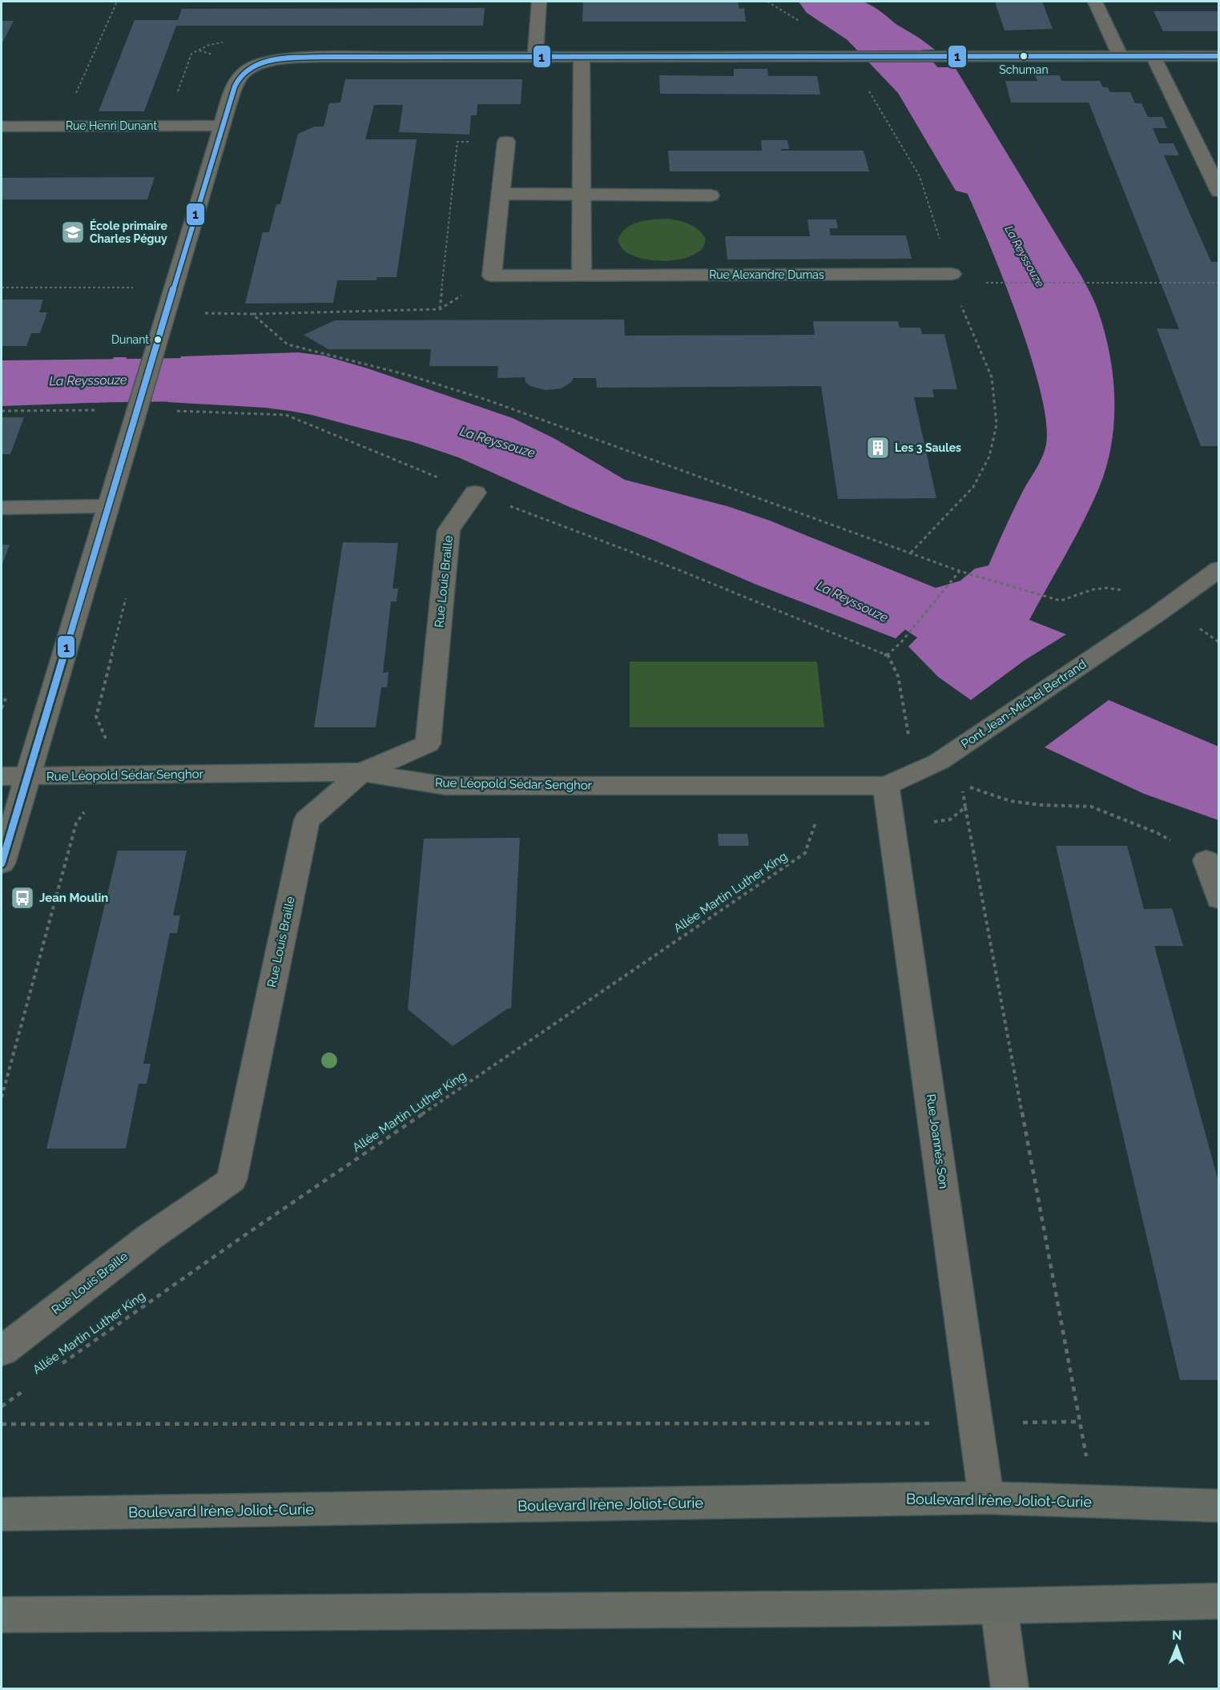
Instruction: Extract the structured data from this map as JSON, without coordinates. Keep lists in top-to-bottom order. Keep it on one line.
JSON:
{"streets":{"main road":["Boulevard Irène Joliot-Curie"],"street":["Rue Henri Dunant","Rue Alexandre Dumas","Rue Louis Braille","Pont Jean-Michel Bertrand","Rue Léopold Sédar Senghor","Rue Joannès Son"],"path":["Allée Martin Luther King"]},"crossings":[["Rue Louis Braille","Rue Léopold Sédar Senghor"],["Pont Jean-Michel Bertrand","Rue Léopold Sédar Senghor"],["Pont Jean-Michel Bertrand","Rue Joannès Son"],["Rue Léopold Sédar Senghor","Rue Joannès Son"],["Rue Joannès Son","Boulevard Irène Joliot-Curie"]],"water":["La Reyssouze"],"places":{"other":["Schuman","Dunant"],"school or university":["École primaire Charles Péguy"],"building":["Les 3 Saules"],"bus stop":["Jean Moulin"]},"lines":["transit line 1"],"north":"top"}
